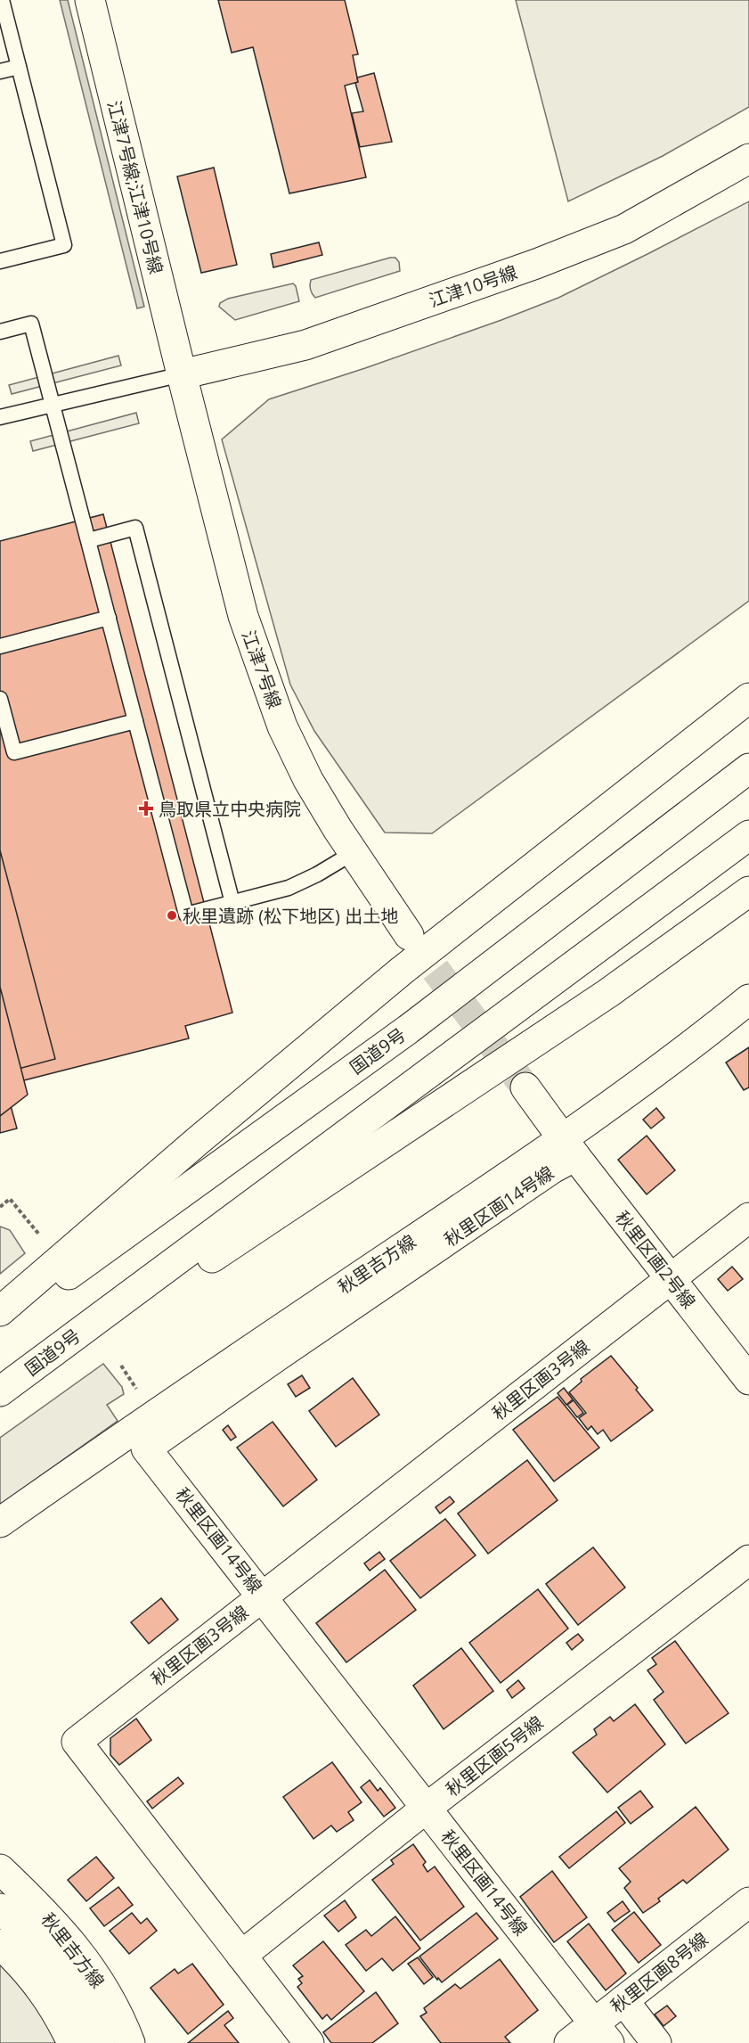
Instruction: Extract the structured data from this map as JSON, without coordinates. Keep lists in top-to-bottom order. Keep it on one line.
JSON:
{"streets":{"main road":["江津7号線;江津10号線","江津10号線","江津7号線","国道9号","秋里区画14号線","秋里区画2号線","秋里吉方線","秋里区画3号線","秋里区画5号線","秋里区画8号線"]},"crossings":[["江津7号線;江津10号線","江津10号線"],["江津7号線;江津10号線","江津7号線"],["江津10号線","江津7号線"],["秋里区画14号線","秋里区画2号線"],["秋里区画14号線","秋里吉方線"],["秋里区画14号線","秋里区画3号線"],["秋里区画14号線","秋里区画5号線"],["秋里区画14号線","秋里区画8号線"],["秋里区画2号線","秋里吉方線"],["秋里区画2号線","秋里区画3号線"],["秋里区画3号線","秋里区画5号線"]],"places":{"health":["鳥取県立中央病院"],"other":["秋里遺跡 (松下地区) 出土地"]}}
